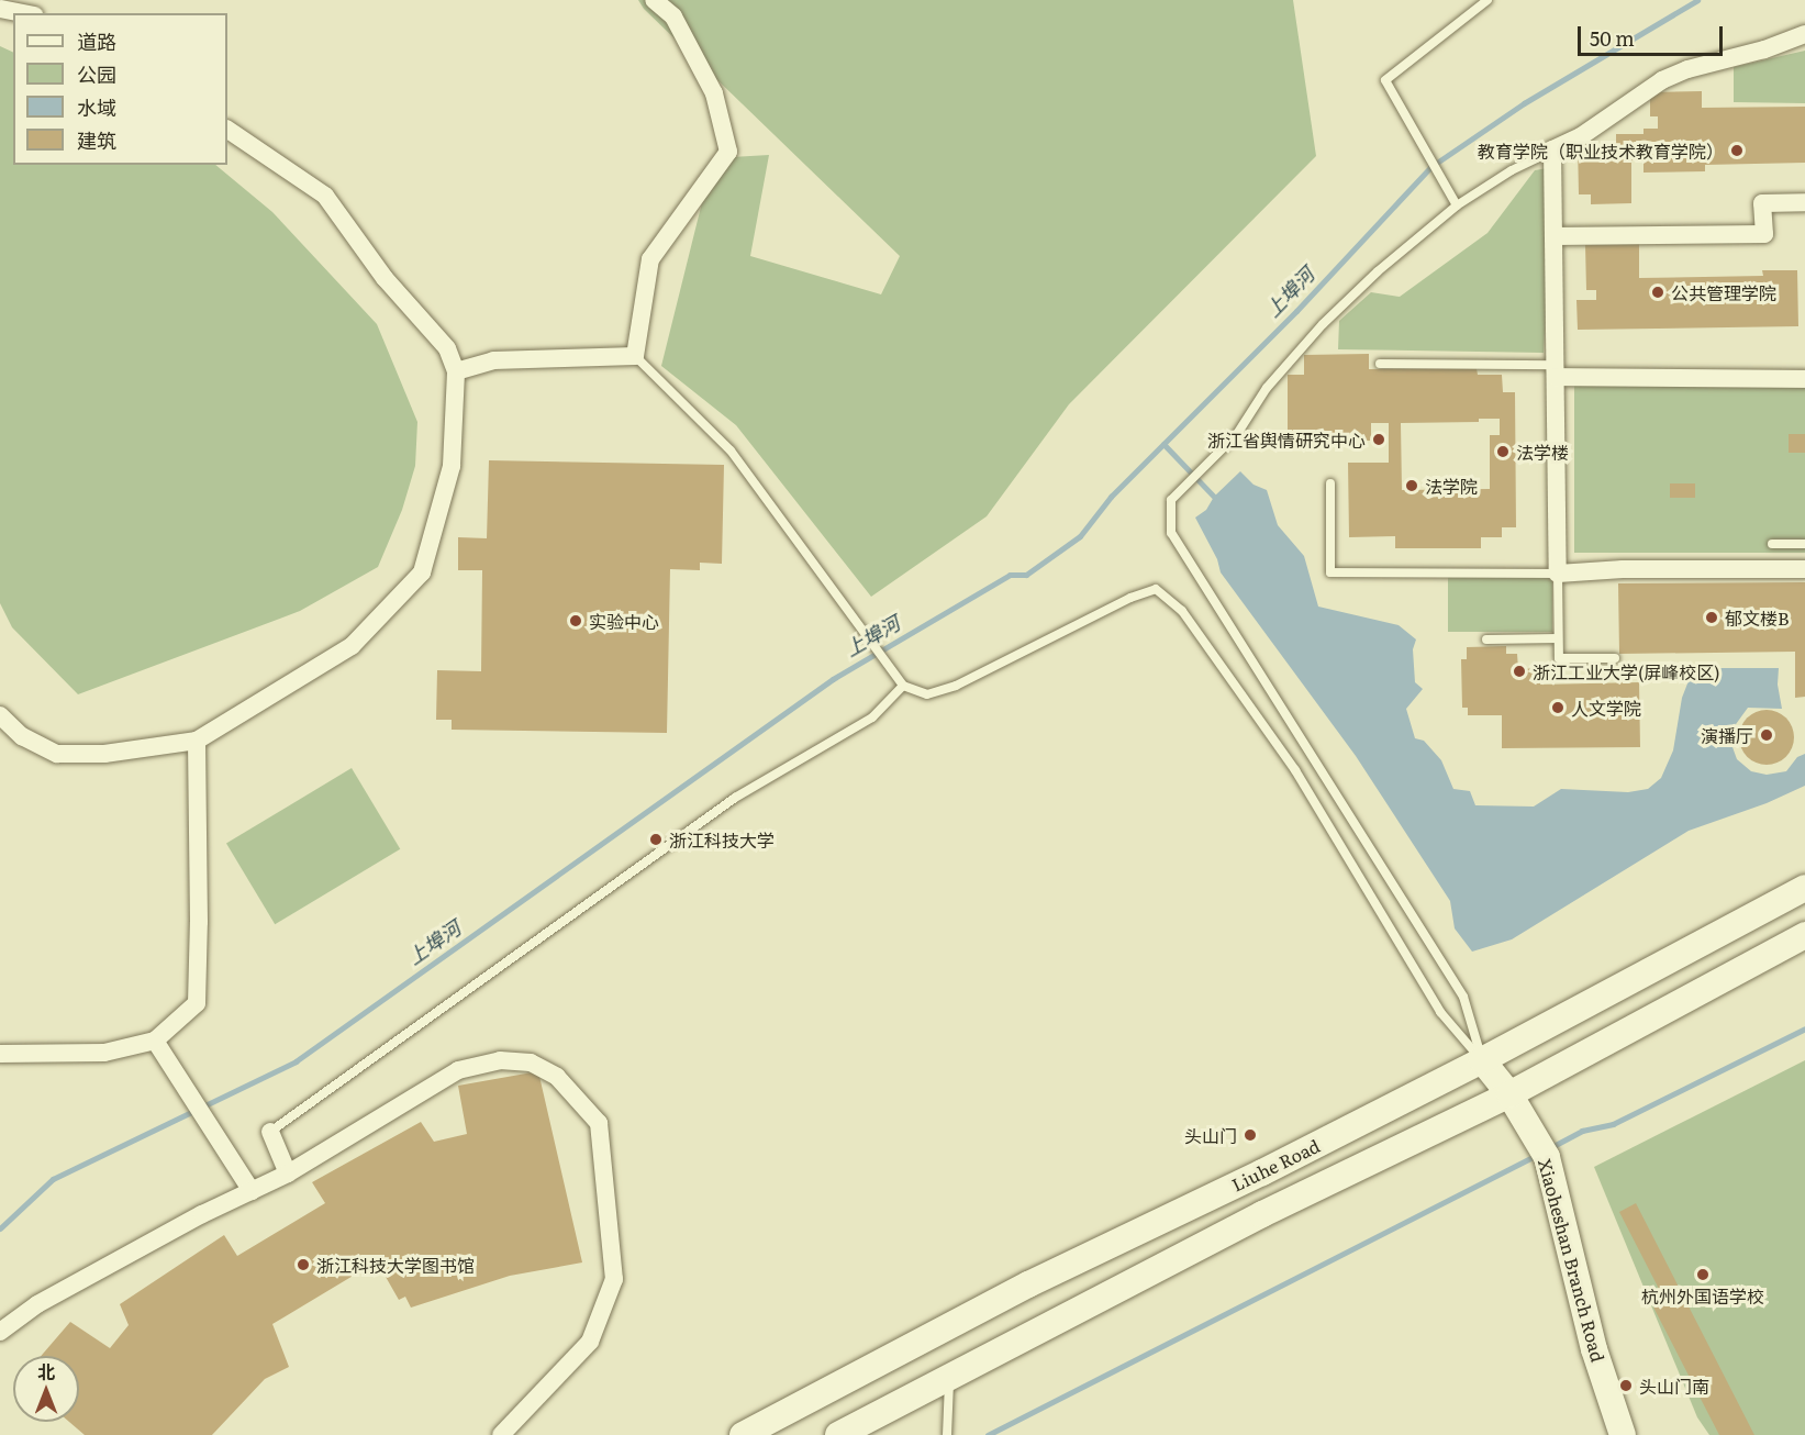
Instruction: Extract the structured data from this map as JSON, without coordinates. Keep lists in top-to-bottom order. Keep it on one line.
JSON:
{"streets":{"main road":["Liuhe Road","Xiaoheshan Branch Road"]},"crossings":[["Liuhe Road","Xiaoheshan Branch Road"]],"water":["上埠河"],"places":["教育学院（职业技术教育学院）","公共管理学院","浙江省舆情研究中心","法学楼","法学院","郁文楼B","实验中心","浙江工业大学(屏峰校区)","人文学院","演播厅","浙江科技大学","头山门","浙江科技大学图书馆","杭州外国语学校","头山门南"],"legend":["道路","公园","水域","建筑"],"scale_bar":"50 m","north":"top"}
